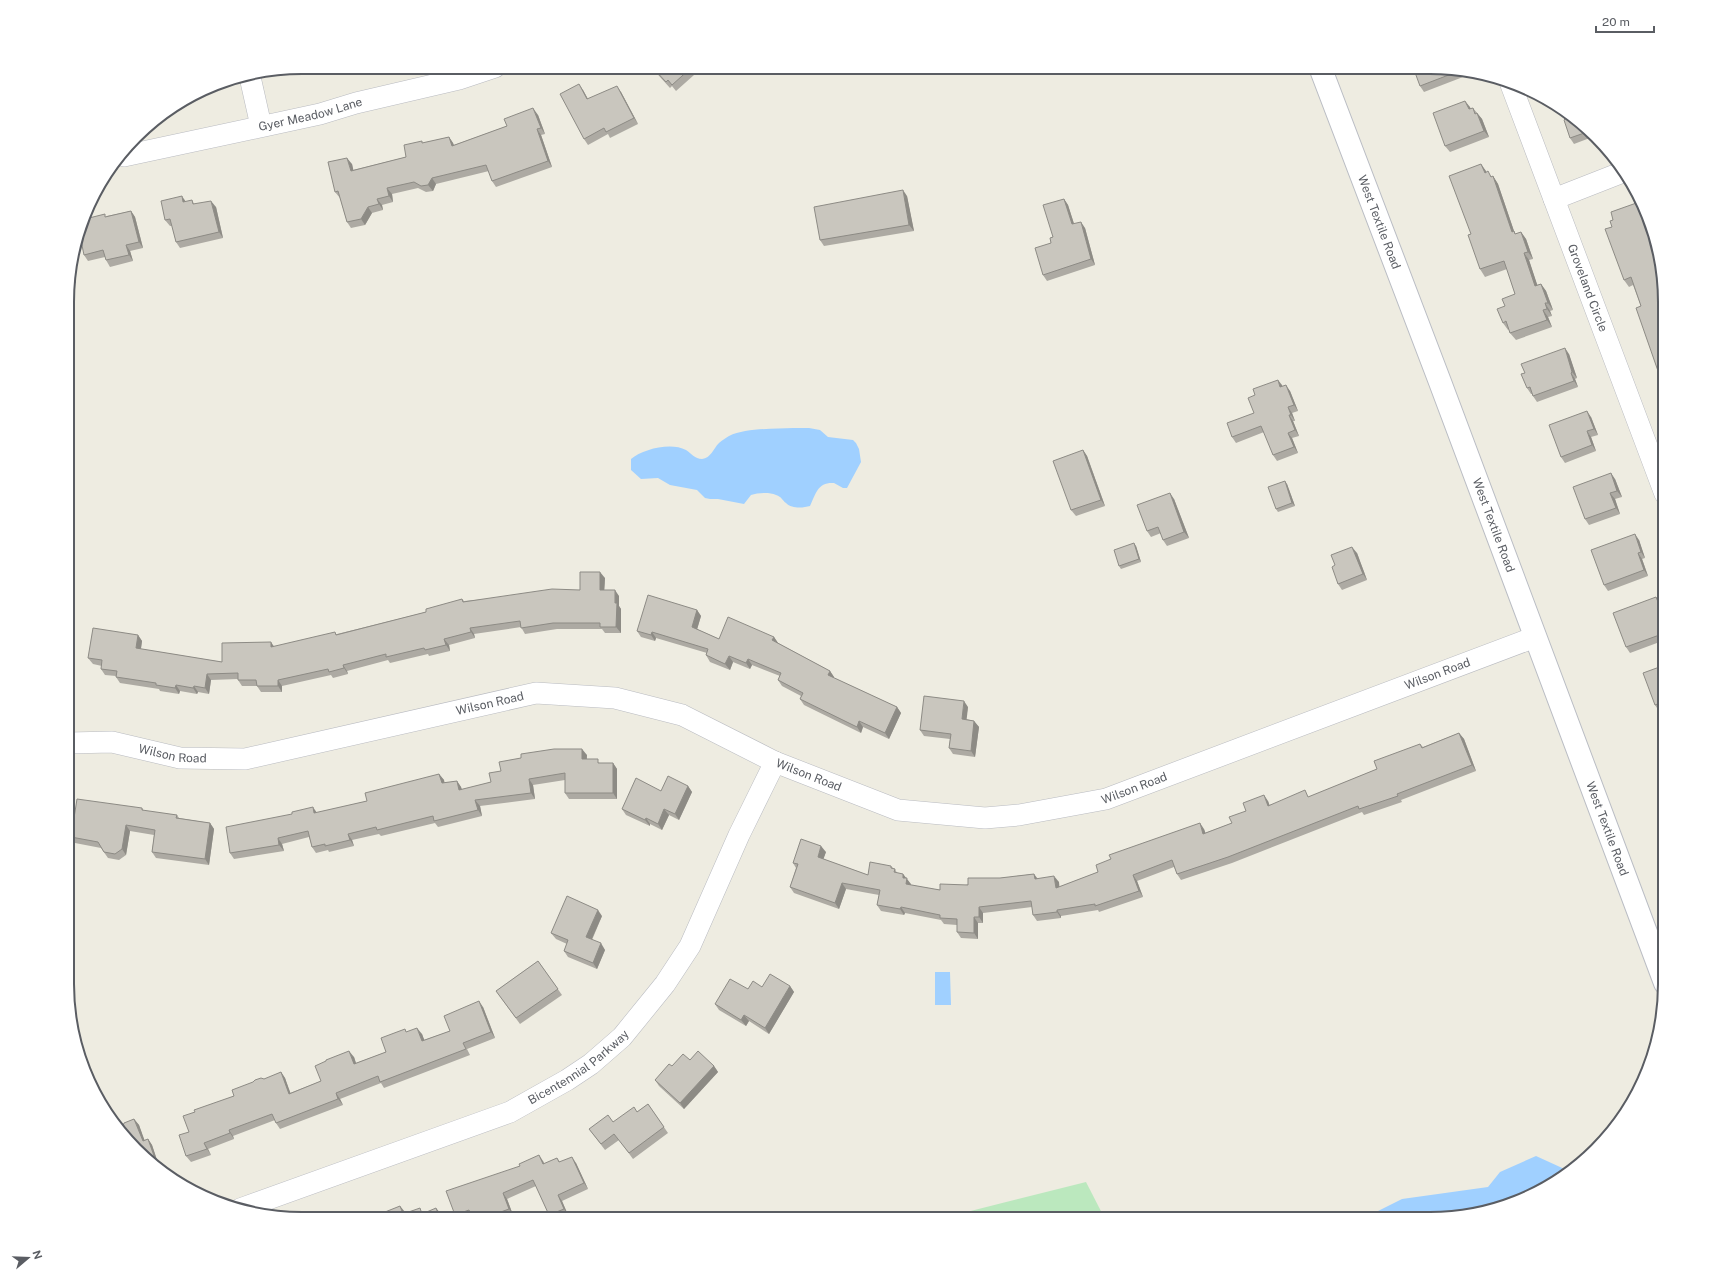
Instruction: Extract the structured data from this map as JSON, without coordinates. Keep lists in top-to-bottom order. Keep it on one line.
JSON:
{"streets":{"main road":["West Textile Road"],"street":["Gyer Meadow Lane","Groveland Circle","Wilson Road","Bicentennial Parkway"]},"crossings":[["West Textile Road","Wilson Road"],["Wilson Road","Bicentennial Parkway"]],"scale_bar":"20 m","north":"right"}
